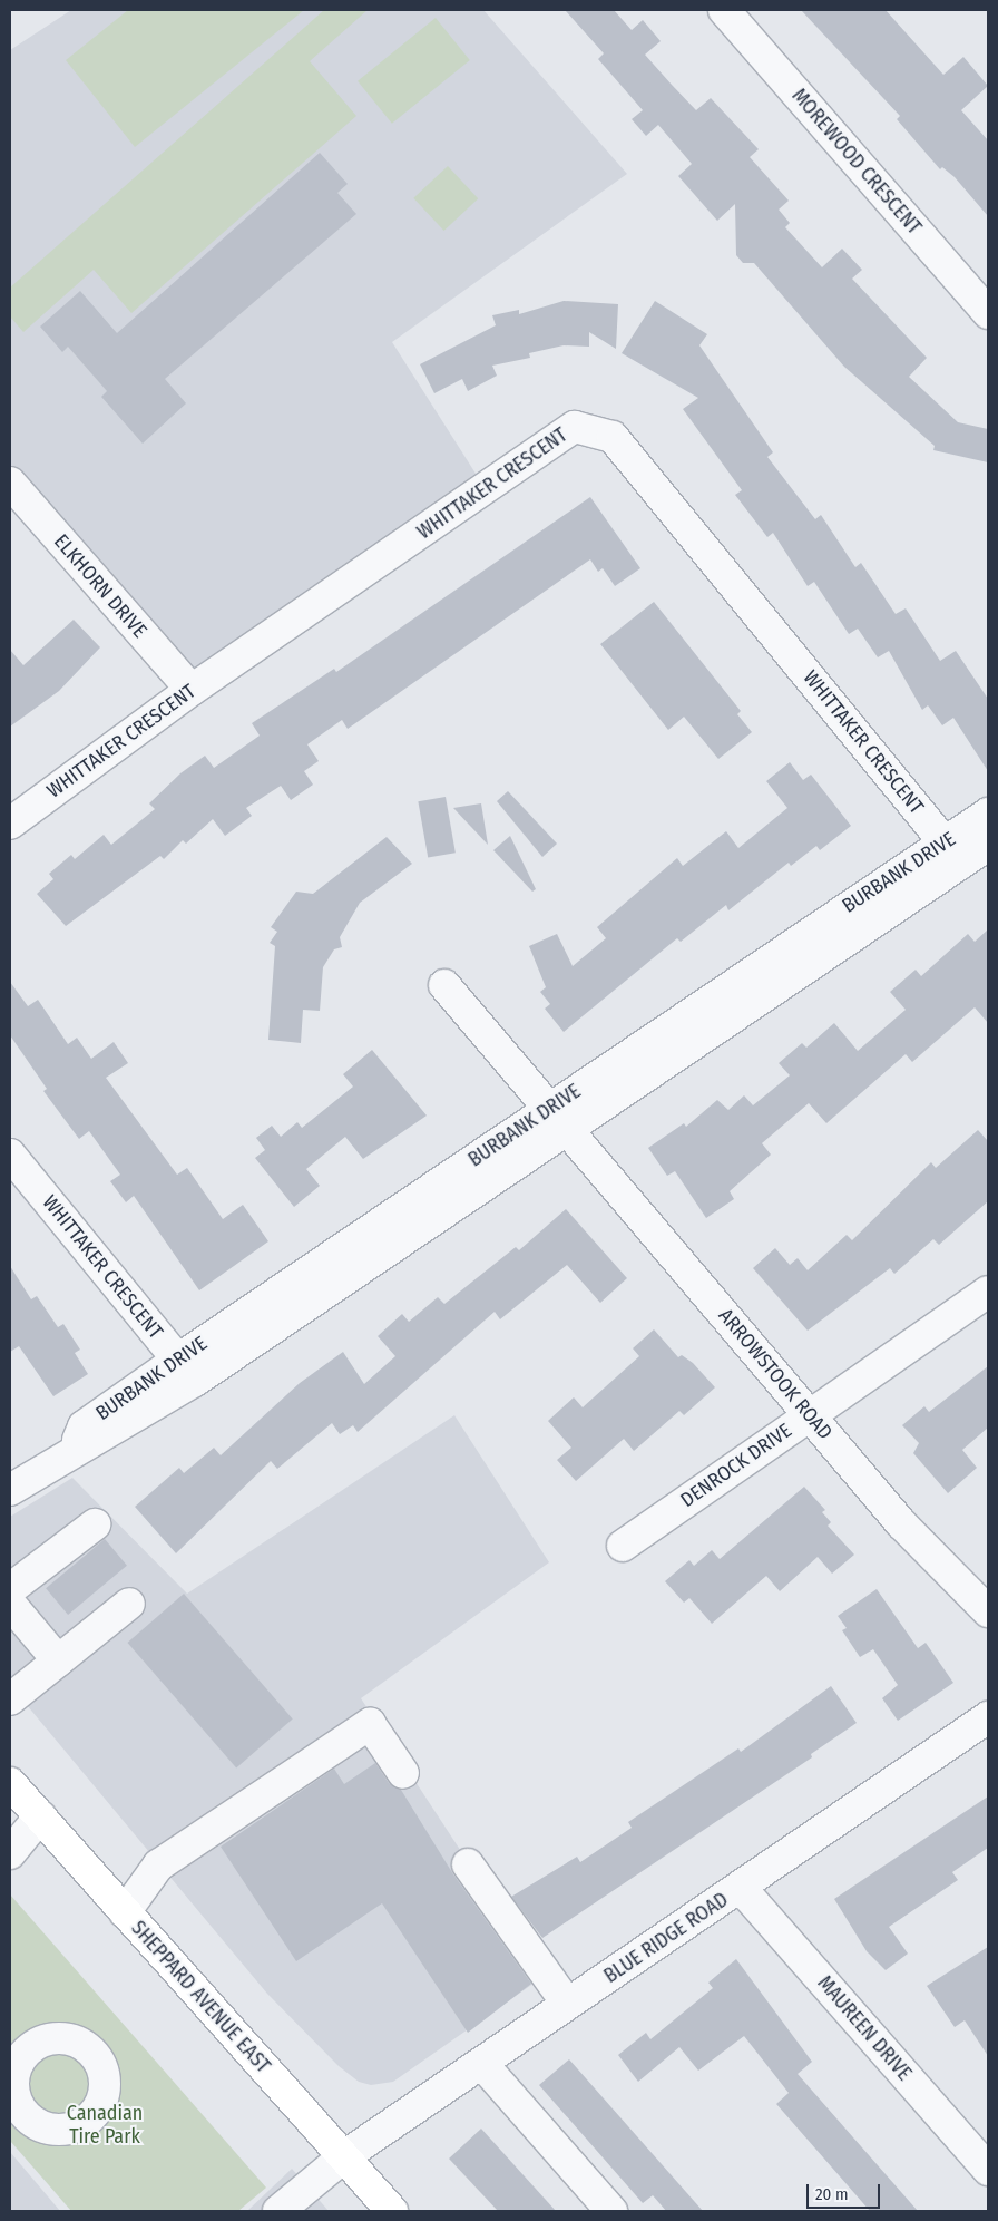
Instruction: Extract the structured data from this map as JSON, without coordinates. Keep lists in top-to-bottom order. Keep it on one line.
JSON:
{"streets":{"main road":["SHEPPARD AVENUE EAST"],"street":["MOREWOOD CRESCENT","WHITTAKER CRESCENT","ELKHORN DRIVE","BURBANK DRIVE","ARROWSTOOK ROAD","DENROCK DRIVE","BLUE RIDGE ROAD","MAUREEN DRIVE"]},"crossings":[["WHITTAKER CRESCENT","ELKHORN DRIVE"],["WHITTAKER CRESCENT","BURBANK DRIVE"],["BURBANK DRIVE","ARROWSTOOK ROAD"],["ARROWSTOOK ROAD","DENROCK DRIVE"],["BLUE RIDGE ROAD","SHEPPARD AVENUE EAST"],["BLUE RIDGE ROAD","MAUREEN DRIVE"]],"parks":["Canadian Tire Park"],"scale_bar":"20 m"}
